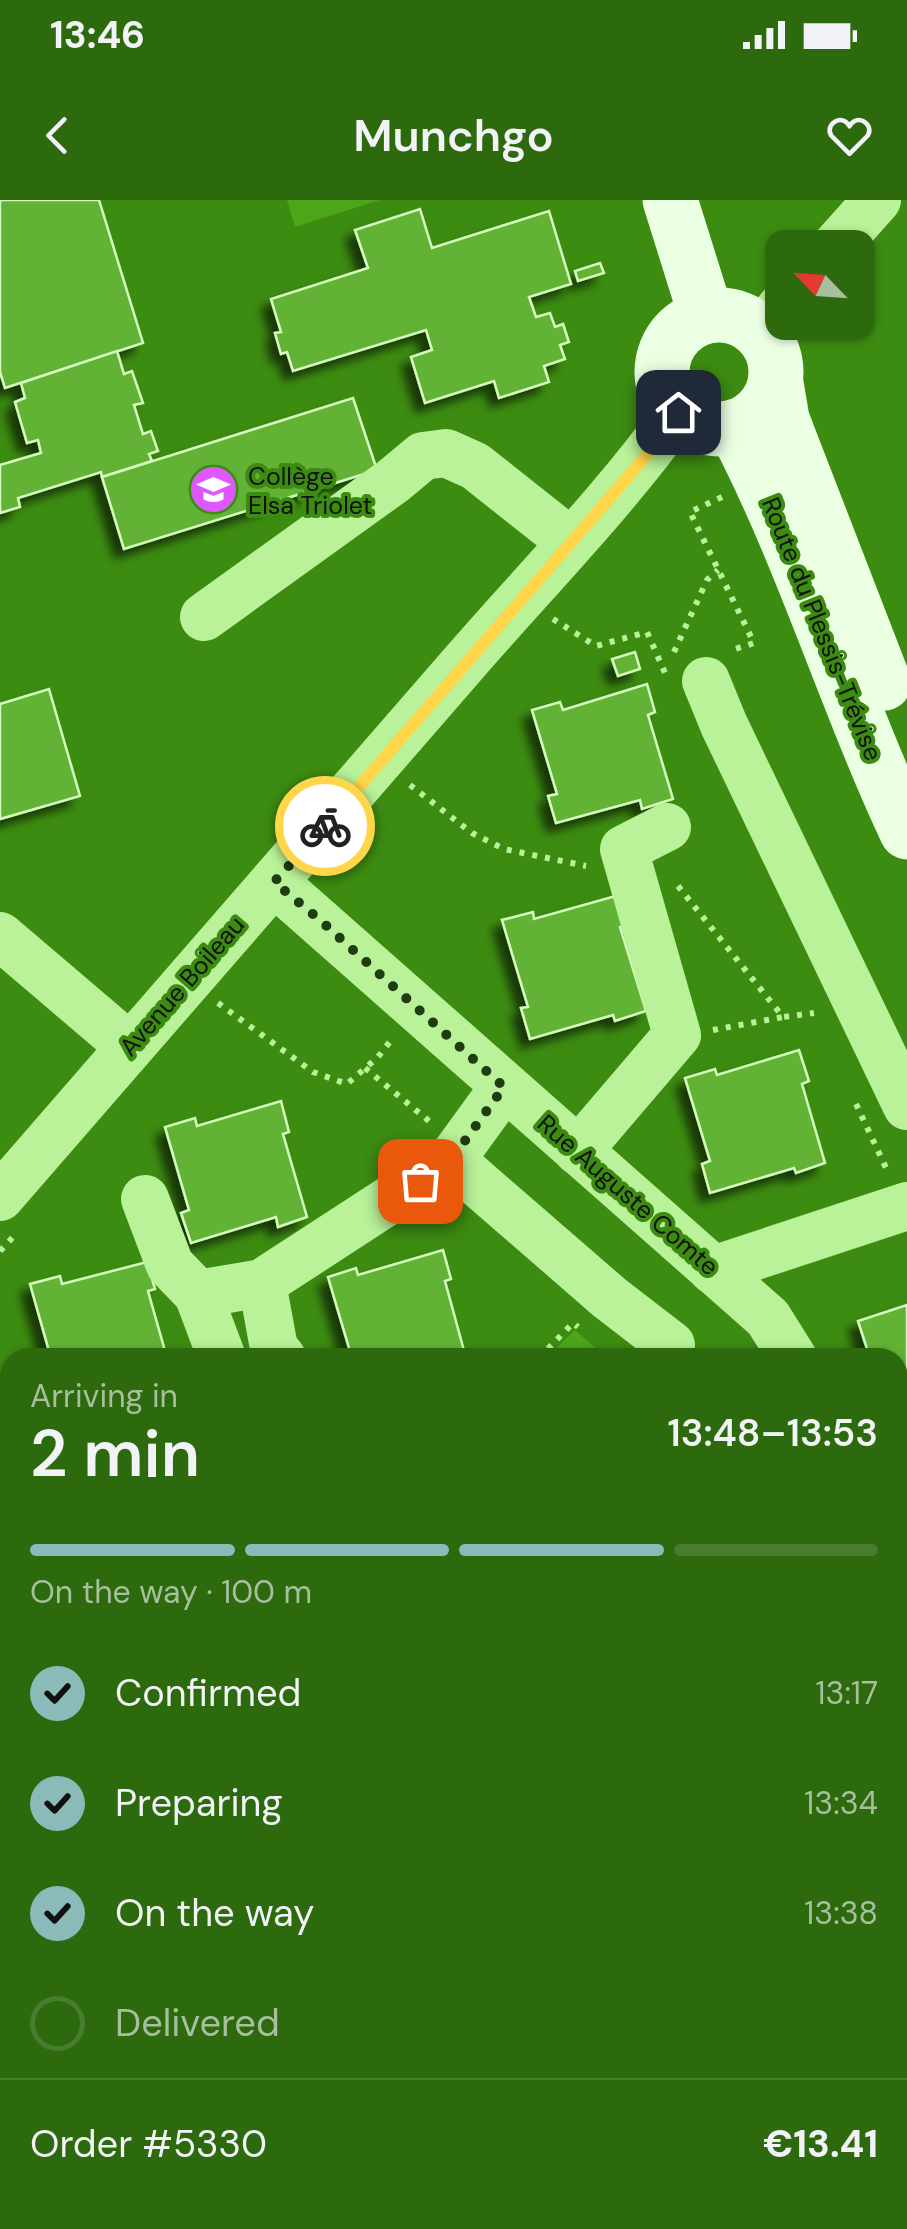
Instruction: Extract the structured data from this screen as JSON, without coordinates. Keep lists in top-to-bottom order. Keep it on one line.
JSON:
{"streets":{"main road":["Route du Plessis-Trévise"],"street":["Avenue Boileau","Rue Auguste Comte"]},"crossings":[["Avenue Boileau","Rue Auguste Comte"]],"places":{"school or university":["Collège Elsa Triolet"]},"north":"top left","page":{"status":"13:46","header":"Munchgo","heading":["2 min","Arriving in","13:48–13:53"],"panel":["Order #5330","€13.41"],"bar":"On the way · 100 m","list":[["Confirmed","13:17"],["Preparing","13:34"],["On the way","13:38"],"Delivered"]}}
